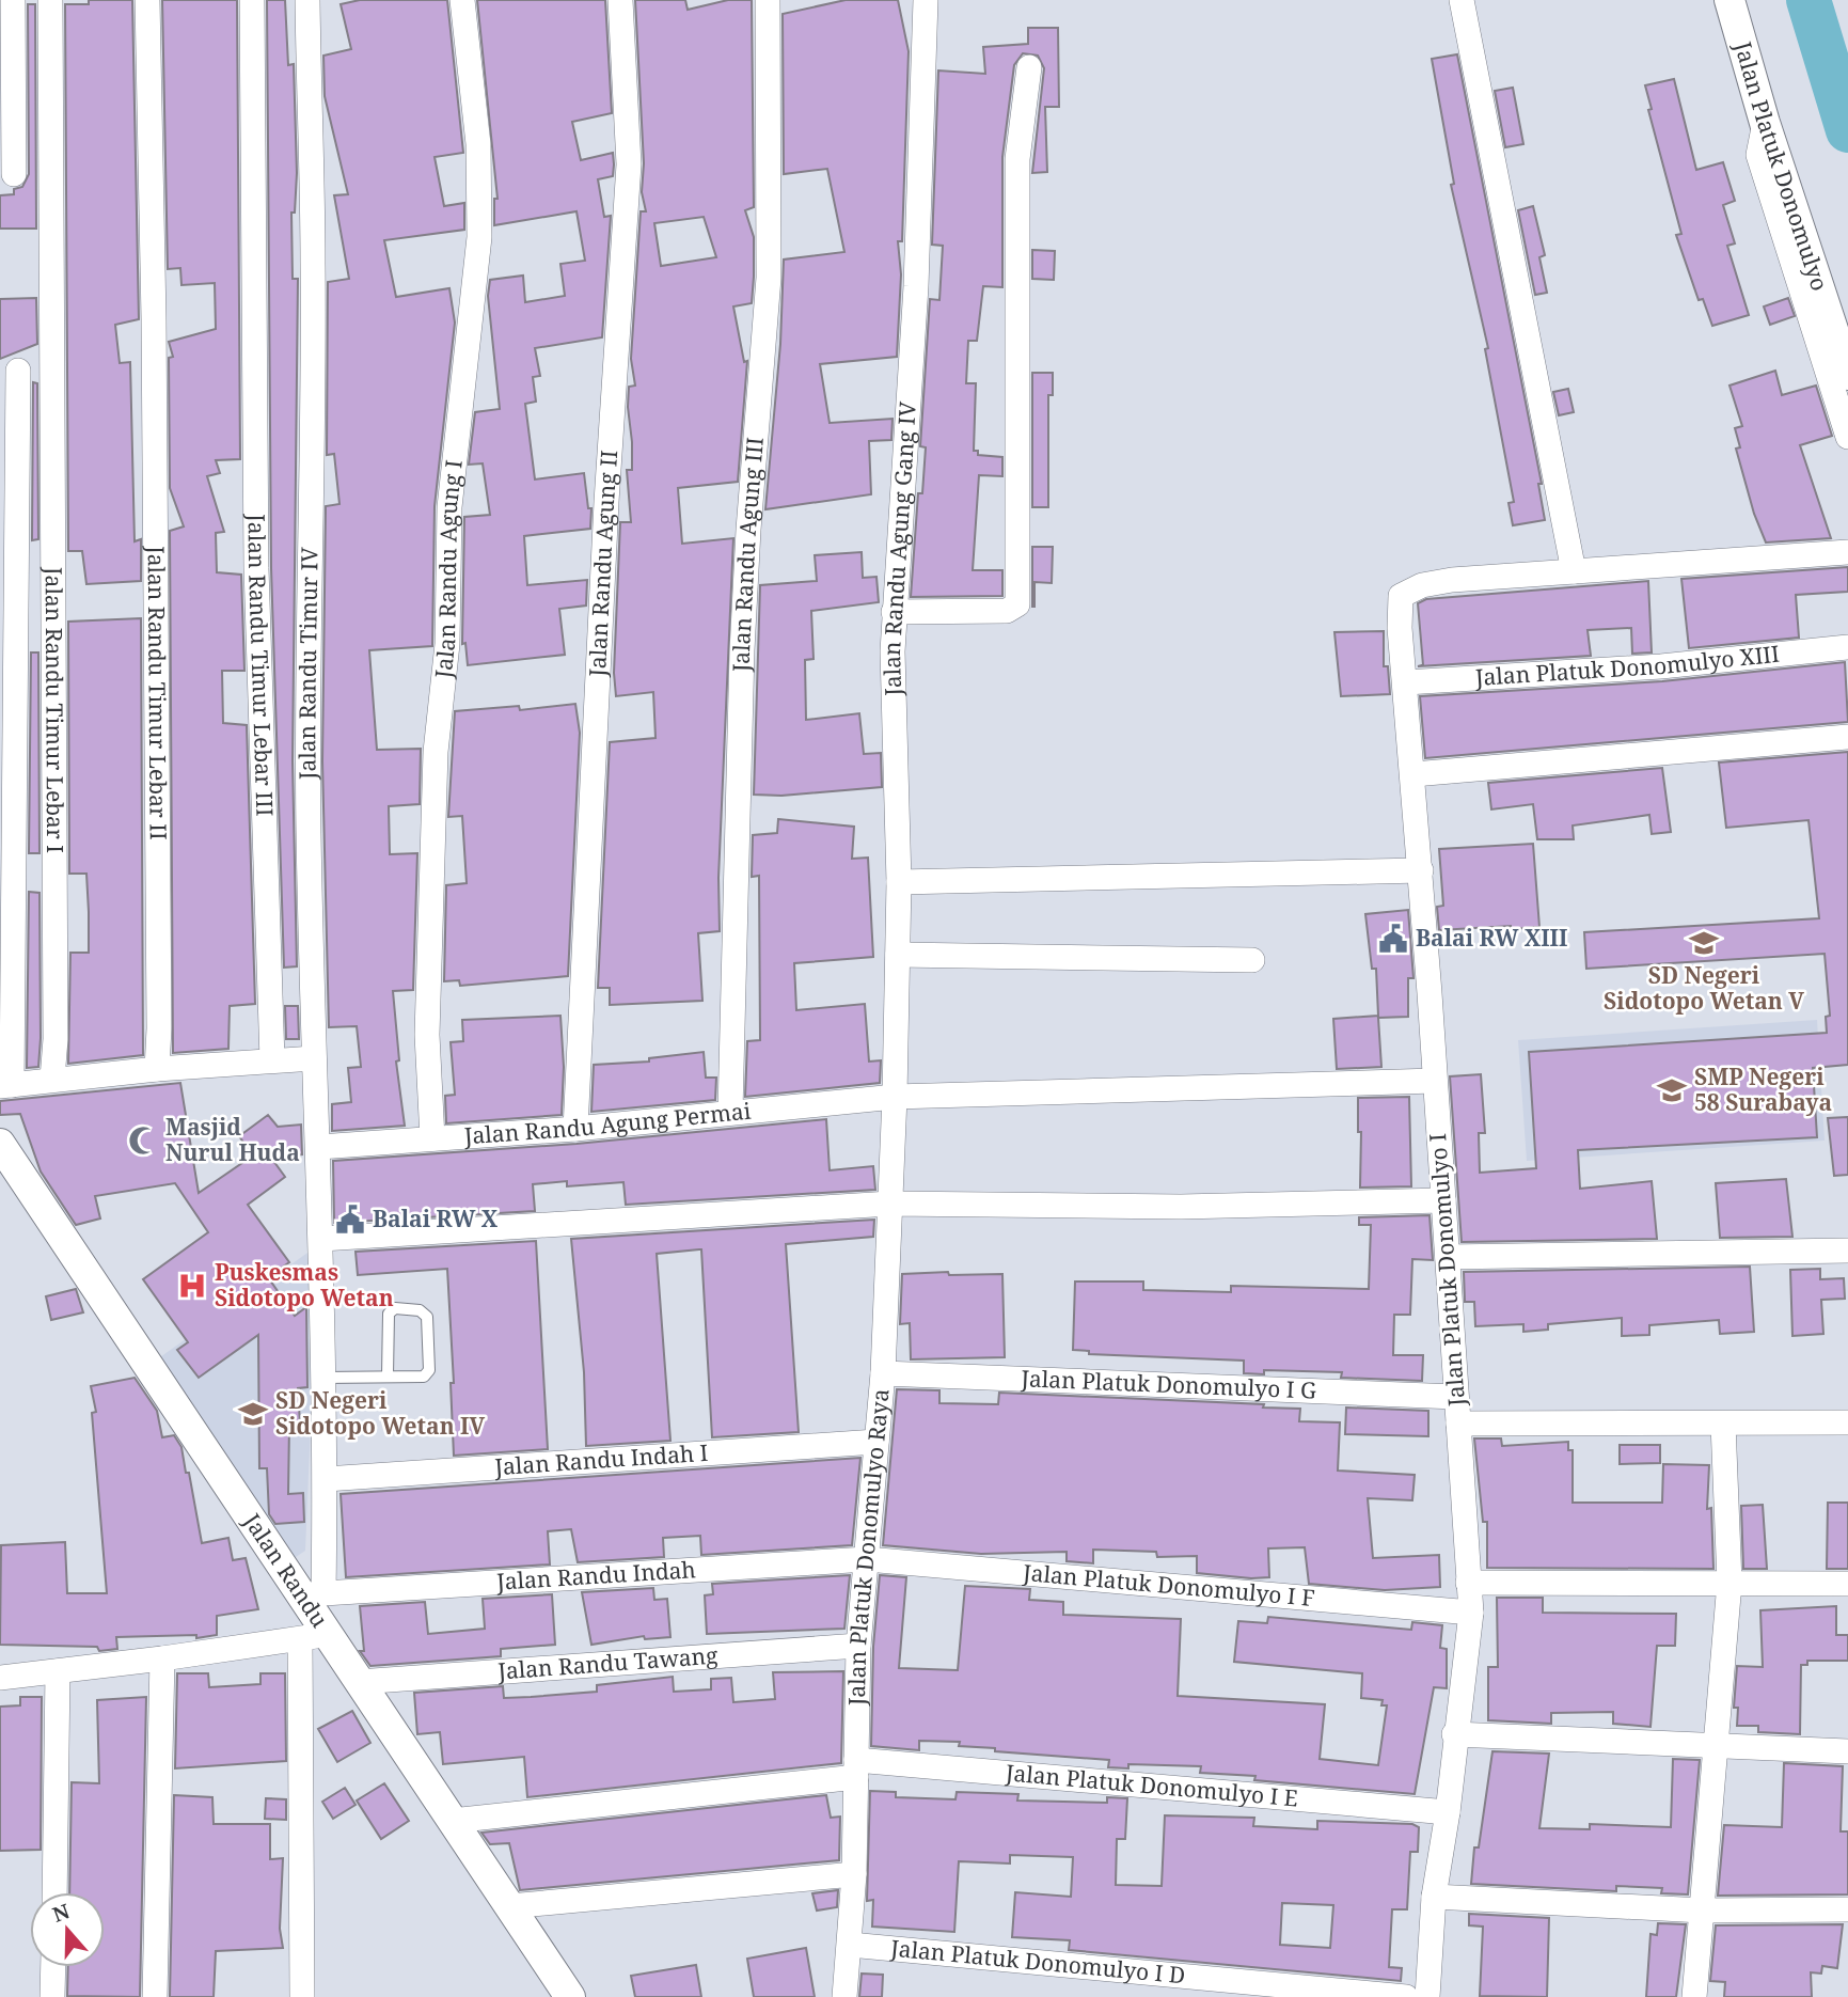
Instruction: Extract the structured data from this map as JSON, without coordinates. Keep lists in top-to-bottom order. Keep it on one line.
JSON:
{"streets":{"street":["Jalan Platuk Donomulyo","Jalan Randu Agung Gang IV","Jalan Randu Agung III","Jalan Randu Agung II","Jalan Randu Agung I","Jalan Randu Timur IV","Jalan Randu Timur Lebar III","Jalan Platuk Donomulyo XIII","Jalan Randu Timur Lebar II","Jalan Randu Timur Lebar I","Jalan Randu Agung Permai","Jalan Platuk Donomulyo I","Jalan Platuk Donomulyo I G","Jalan Randu Indah I","Jalan Platuk Donomulyo Raya","Jalan Randu","Jalan Randu Indah","Jalan Platuk Donomulyo I F","Jalan Randu Tawang","Jalan Platuk Donomulyo I E","Jalan Platuk Donomulyo I D"]},"crossings":[["Jalan Randu Agung Gang IV","Jalan Randu Agung Permai"],["Jalan Randu Agung Gang IV","Jalan Platuk Donomulyo Raya"],["Jalan Randu Agung III","Jalan Randu Agung Permai"],["Jalan Randu Agung II","Jalan Randu Agung Permai"],["Jalan Randu Agung I","Jalan Randu Agung Permai"],["Jalan Randu Timur IV","Jalan Randu Agung Permai"],["Jalan Randu Timur IV","Jalan Randu Indah I"],["Jalan Randu Timur IV","Jalan Randu"],["Jalan Randu Timur IV","Jalan Randu Indah"],["Jalan Platuk Donomulyo XIII","Jalan Platuk Donomulyo I"],["Jalan Randu Agung Permai","Jalan Platuk Donomulyo I"],["Jalan Randu Agung Permai","Jalan Platuk Donomulyo Raya"],["Jalan Platuk Donomulyo I","Jalan Platuk Donomulyo I G"],["Jalan Platuk Donomulyo I","Jalan Platuk Donomulyo I F"],["Jalan Platuk Donomulyo I","Jalan Platuk Donomulyo I E"],["Jalan Platuk Donomulyo I G","Jalan Platuk Donomulyo Raya"],["Jalan Randu Indah I","Jalan Platuk Donomulyo Raya"],["Jalan Platuk Donomulyo Raya","Jalan Randu Indah"],["Jalan Platuk Donomulyo Raya","Jalan Platuk Donomulyo I F"],["Jalan Platuk Donomulyo Raya","Jalan Randu Tawang"],["Jalan Platuk Donomulyo Raya","Jalan Platuk Donomulyo I E"],["Jalan Platuk Donomulyo Raya","Jalan Platuk Donomulyo I D"],["Jalan Randu","Jalan Randu Indah"],["Jalan Randu","Jalan Randu Tawang"],["Jalan Randu","Jalan Platuk Donomulyo I E"],["Jalan Randu Indah","Jalan Platuk Donomulyo I F"]],"places":{"public building":["Balai RW XIII","Balai RW X"],"school or university":["SD Negeri Sidotopo Wetan V","SMP Negeri 58 Surabaya","SD Negeri Sidotopo Wetan IV"],"mosque":["Masjid Nurul Huda"],"hospital":["Puskesmas Sidotopo Wetan"]},"north":"top"}
